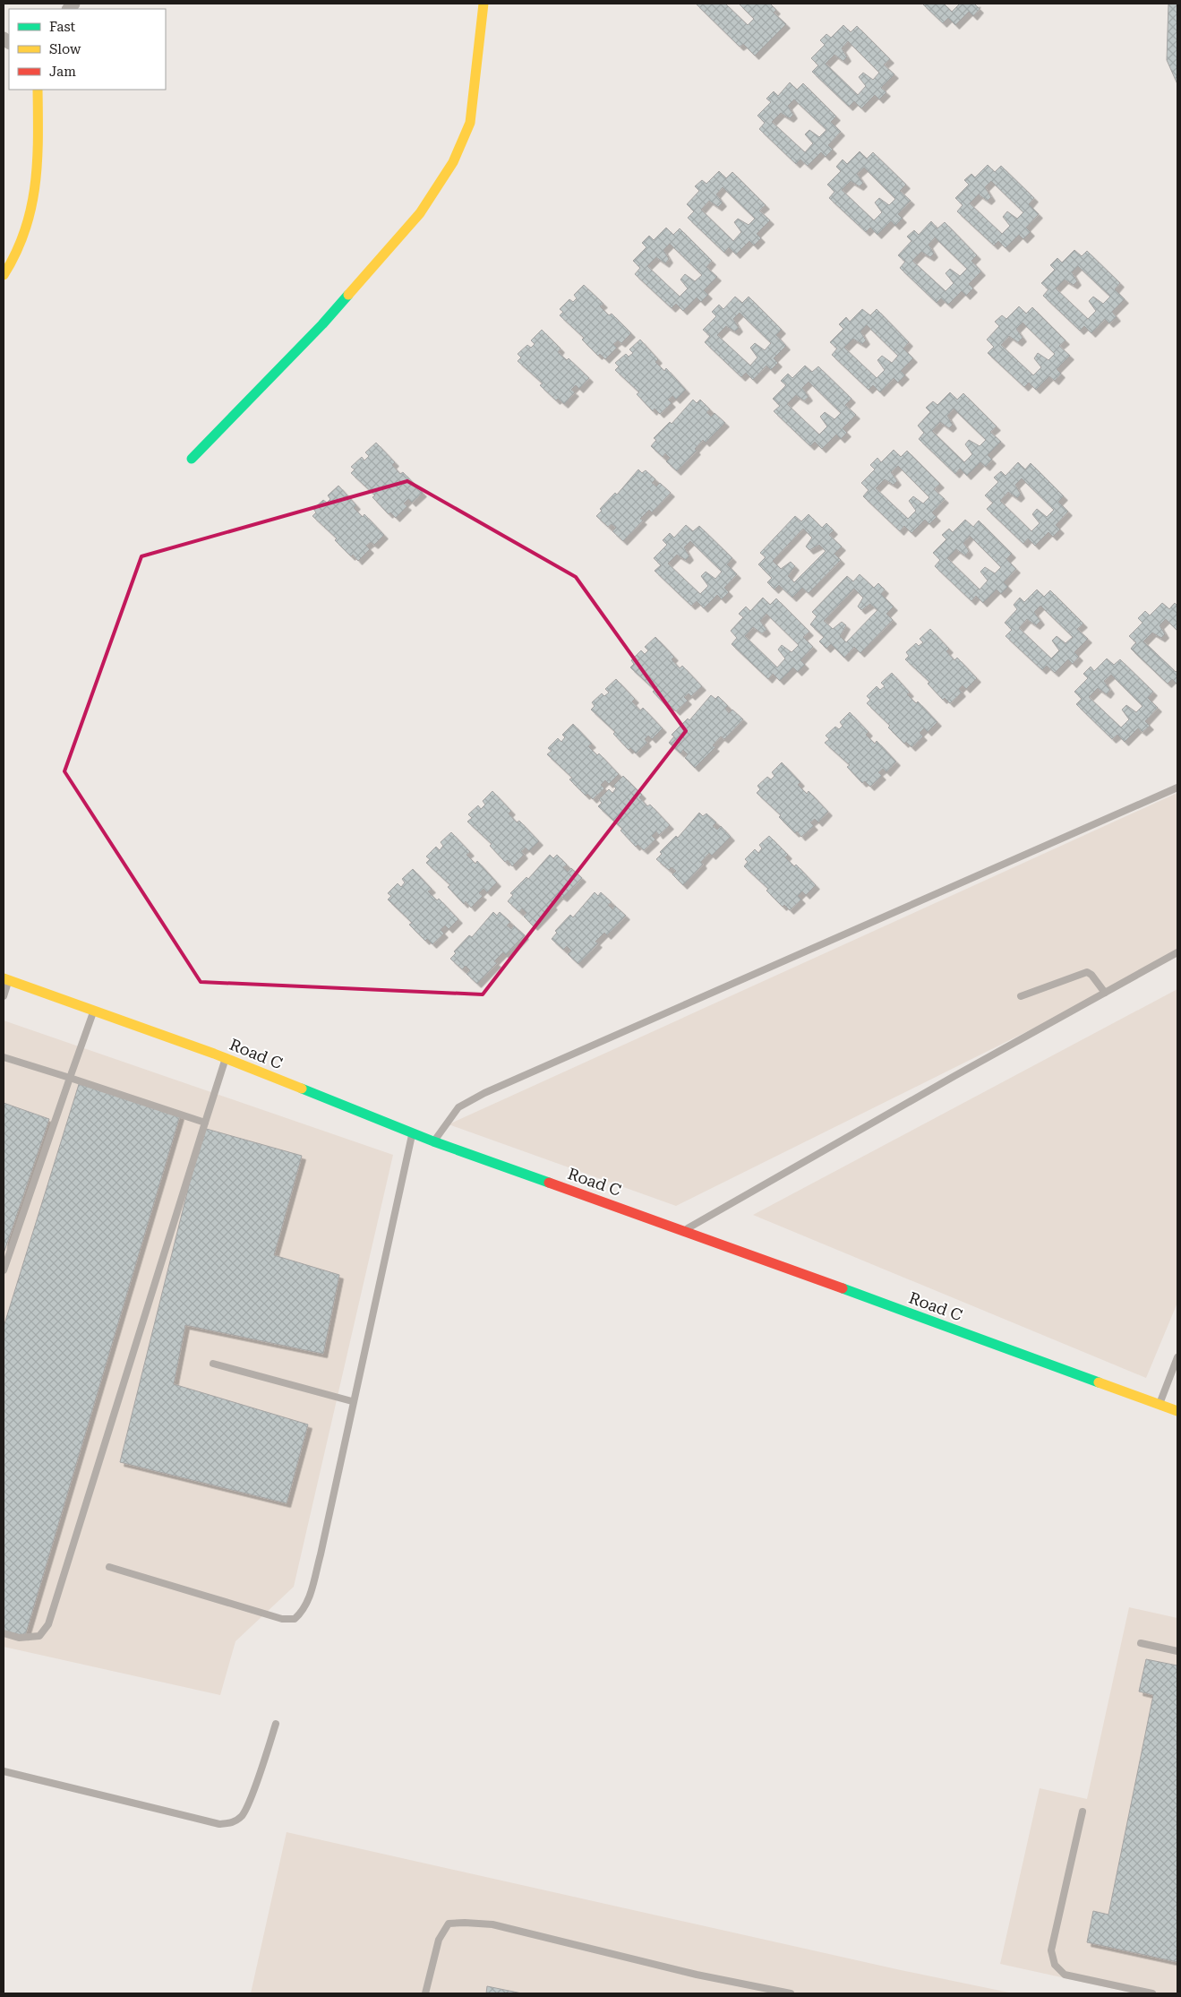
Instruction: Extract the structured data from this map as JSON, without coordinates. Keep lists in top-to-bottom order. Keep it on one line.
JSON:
{"streets":{"street":["Road C"]},"legend":["Fast","Slow","Jam"]}
